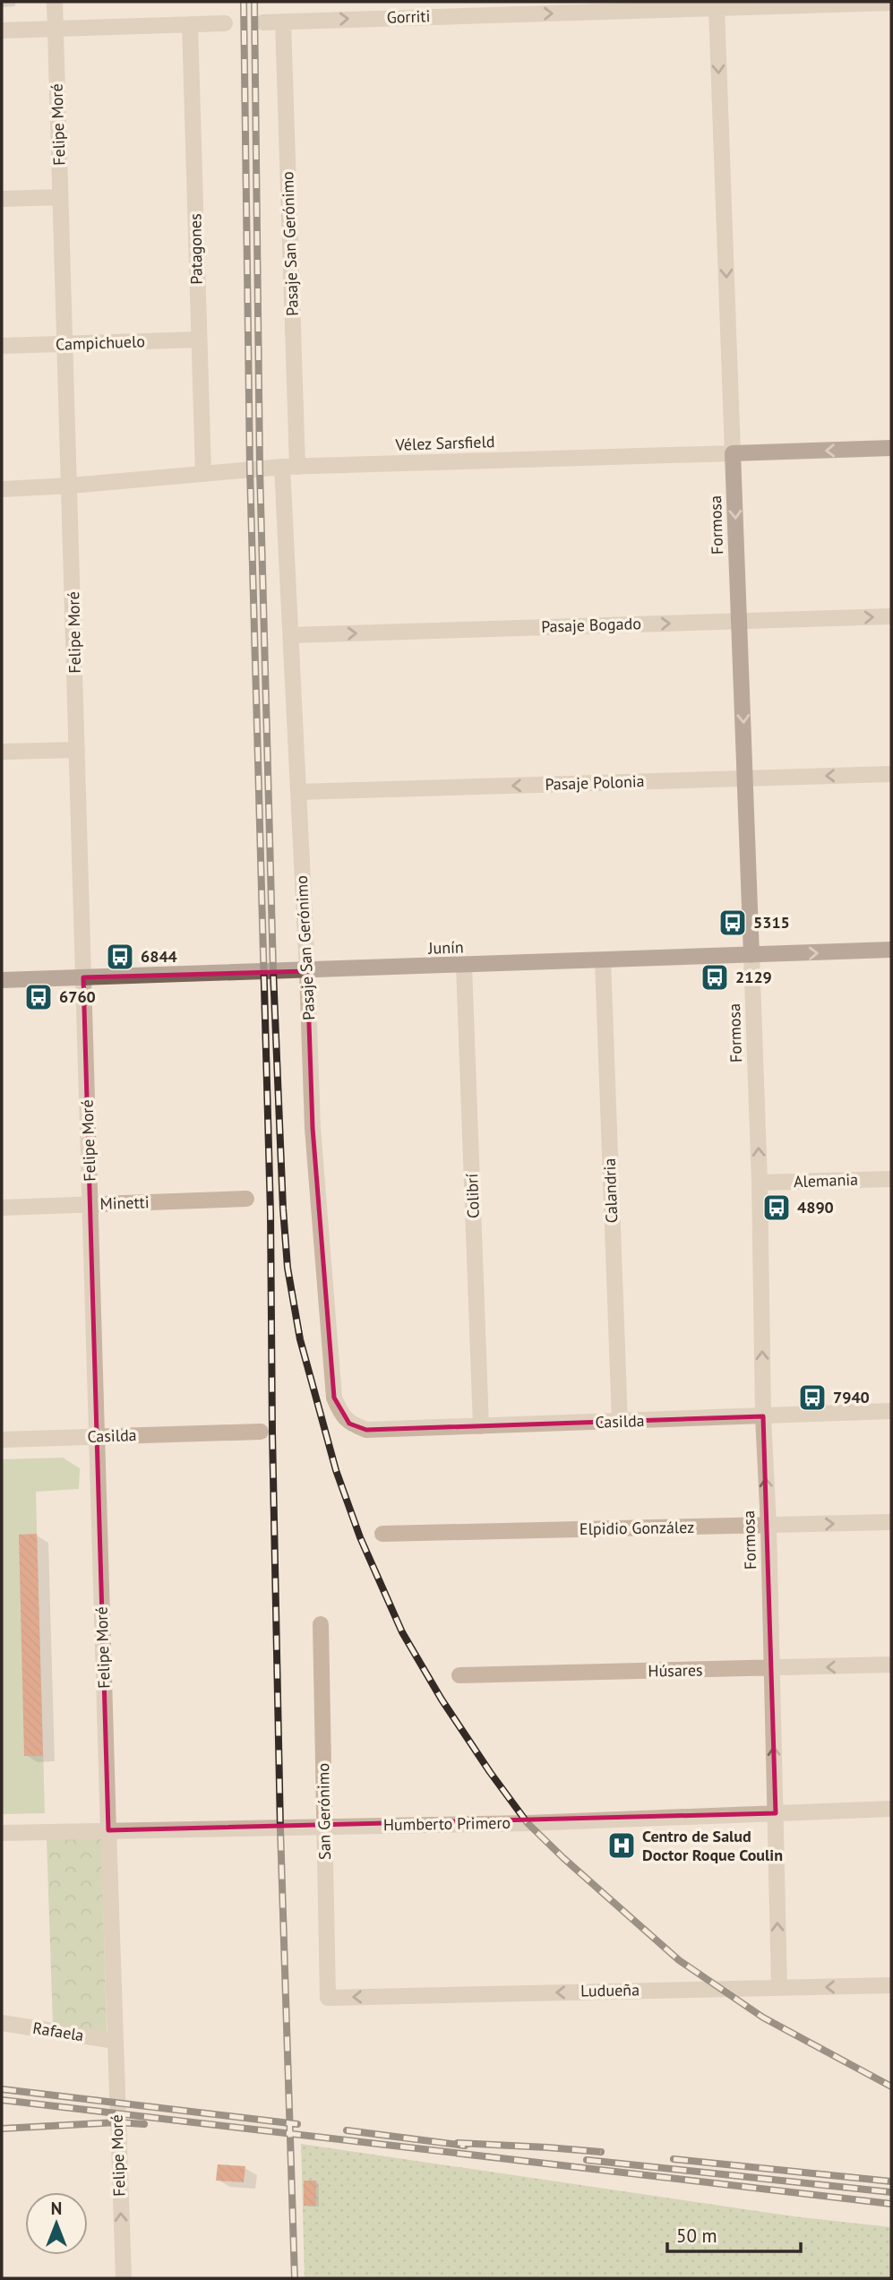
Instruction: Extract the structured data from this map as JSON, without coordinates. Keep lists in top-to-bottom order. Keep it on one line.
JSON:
{"streets":{"main road":["Vélez Sarsfield","Formosa","Junín"],"street":["Gorriti","Felipe Moré","Pasaje San Gerónimo","Patagones","Campichuelo","Pasaje Bogado","Pasaje Polonia","Alemania","Calandria","Colibrí","Minetti","Casilda","Elpidio González","Húsares","San Gerónimo","Humberto Primero","Ludueña","Rafaela"]},"crossings":[["Gorriti","Pasaje San Gerónimo"],["Gorriti","Formosa"],["Felipe Moré","Campichuelo"],["Felipe Moré","Vélez Sarsfield"],["Felipe Moré","Junín"],["Felipe Moré","Minetti"],["Felipe Moré","Casilda"],["Felipe Moré","Humberto Primero"],["Felipe Moré","Rafaela"],["Pasaje San Gerónimo","Vélez Sarsfield"],["Pasaje San Gerónimo","Pasaje Bogado"],["Pasaje San Gerónimo","Pasaje Polonia"],["Pasaje San Gerónimo","Junín"],["Pasaje San Gerónimo","Casilda"],["Patagones","Campichuelo"],["Patagones","Vélez Sarsfield"],["Vélez Sarsfield","Formosa"],["Formosa","Pasaje Bogado"],["Formosa","Pasaje Polonia"],["Formosa","Junín"],["Formosa","Alemania"],["Formosa","Casilda"],["Formosa","Elpidio González"],["Formosa","Húsares"],["Formosa","Humberto Primero"],["Formosa","Ludueña"],["Junín","Calandria"],["Junín","Colibrí"],["Calandria","Casilda"],["Colibrí","Casilda"],["San Gerónimo","Humberto Primero"],["San Gerónimo","Ludueña"]],"one_way":["Gorriti","Pasaje Bogado","Pasaje Polonia","Ludueña"],"places":{"bus stop":["5315","6844","2129","6760","4890","7940"],"hospital":["Centro de Salud Doctor Roque Coulin"]},"scale_bar":"50 m","north":"top"}
